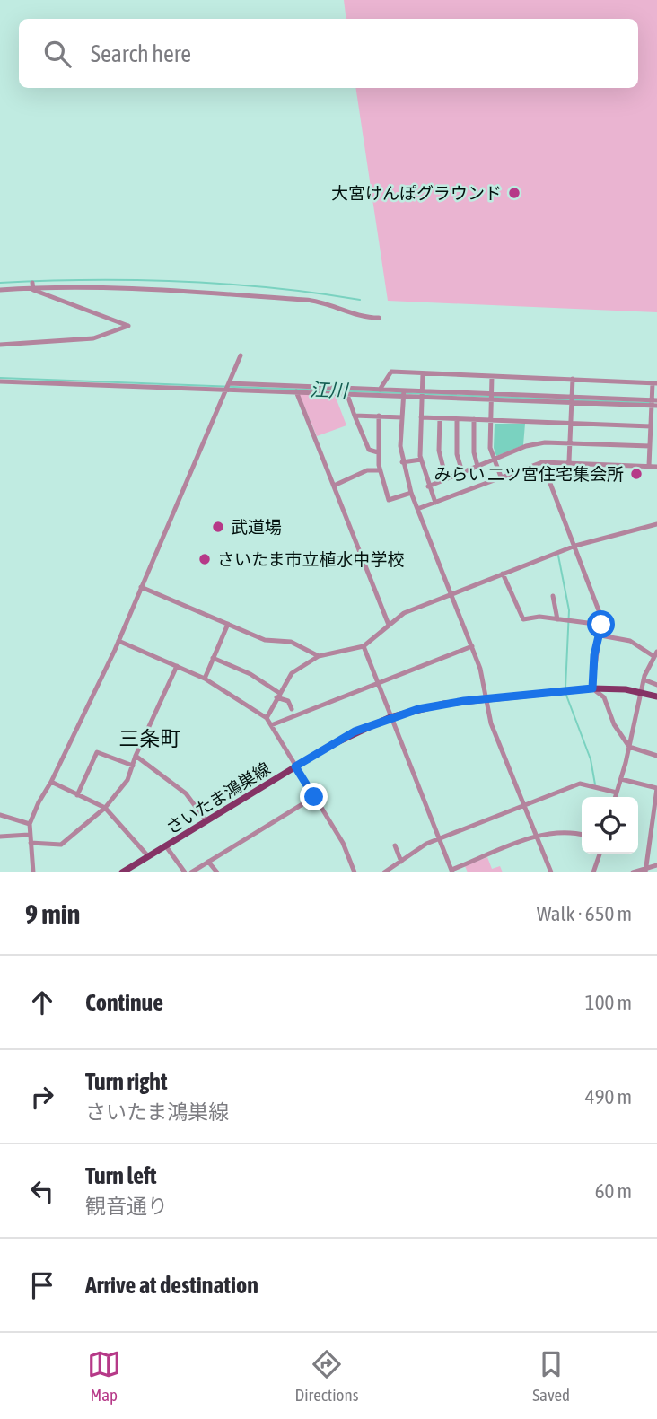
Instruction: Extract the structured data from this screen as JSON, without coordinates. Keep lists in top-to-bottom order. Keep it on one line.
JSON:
{"streets":{"main road":["さいたま鴻巣線"]},"districts":["三条町"],"water":["江川"],"places":["大宮けんぽグラウンド","みらい 二ツ宮住宅集会所","武道場","さいたま市立植水中学校"],"page":{"search":"Search here","heading":["9 min","Walk · 650 m"],"list":[["Continue","100 m"],["Turn right","さいたま鴻巣線","490 m"],["Turn left","観音通り","60 m"],"Arrive at destination"],"nav":["Map","Directions","Saved"]}}
